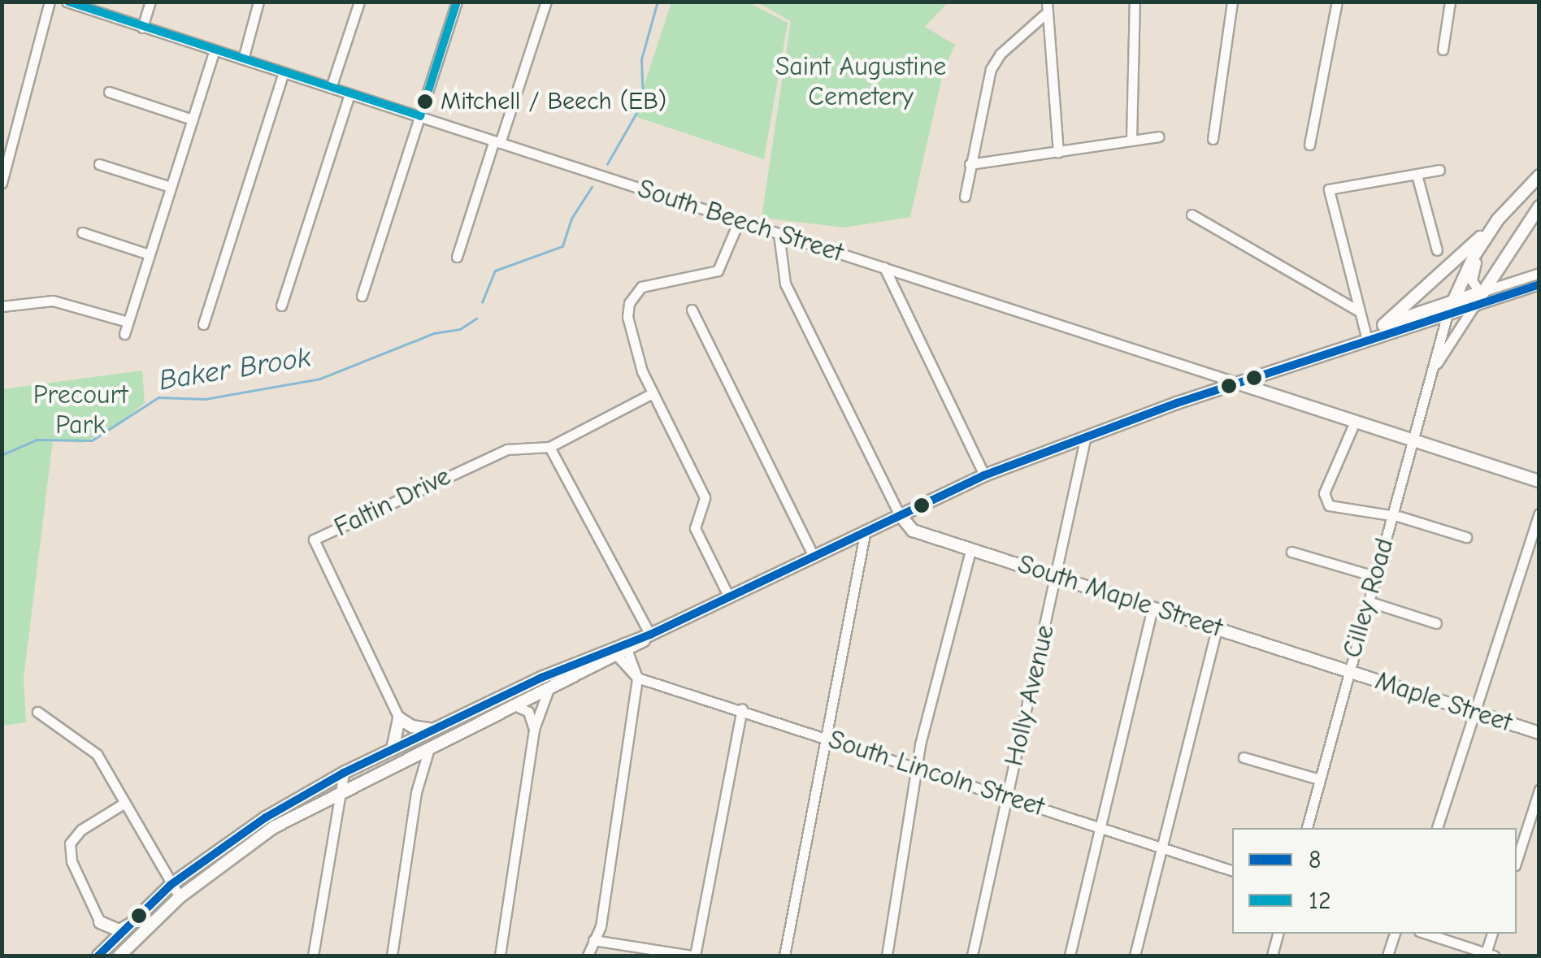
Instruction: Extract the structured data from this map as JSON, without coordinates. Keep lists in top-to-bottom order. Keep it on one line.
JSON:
{"streets":{"main road":["South Beech Street","South Maple Street","Maple Street"],"street":["Faltin Drive","Cilley Road","Holly Avenue","South Lincoln Street"]},"crossings":[["South Beech Street","Cilley Road"],["South Maple Street","Cilley Road"],["South Maple Street","Holly Avenue"],["South Maple Street","Maple Street"],["Cilley Road","Maple Street"],["Holly Avenue","South Lincoln Street"]],"water":["Baker Brook"],"parks":["Saint Augustine Cemetery","Precourt Park"],"places":["Mitchell / Beech (EB)"],"lines":["transit line 12","transit line 8"],"legend":["8","12"]}
